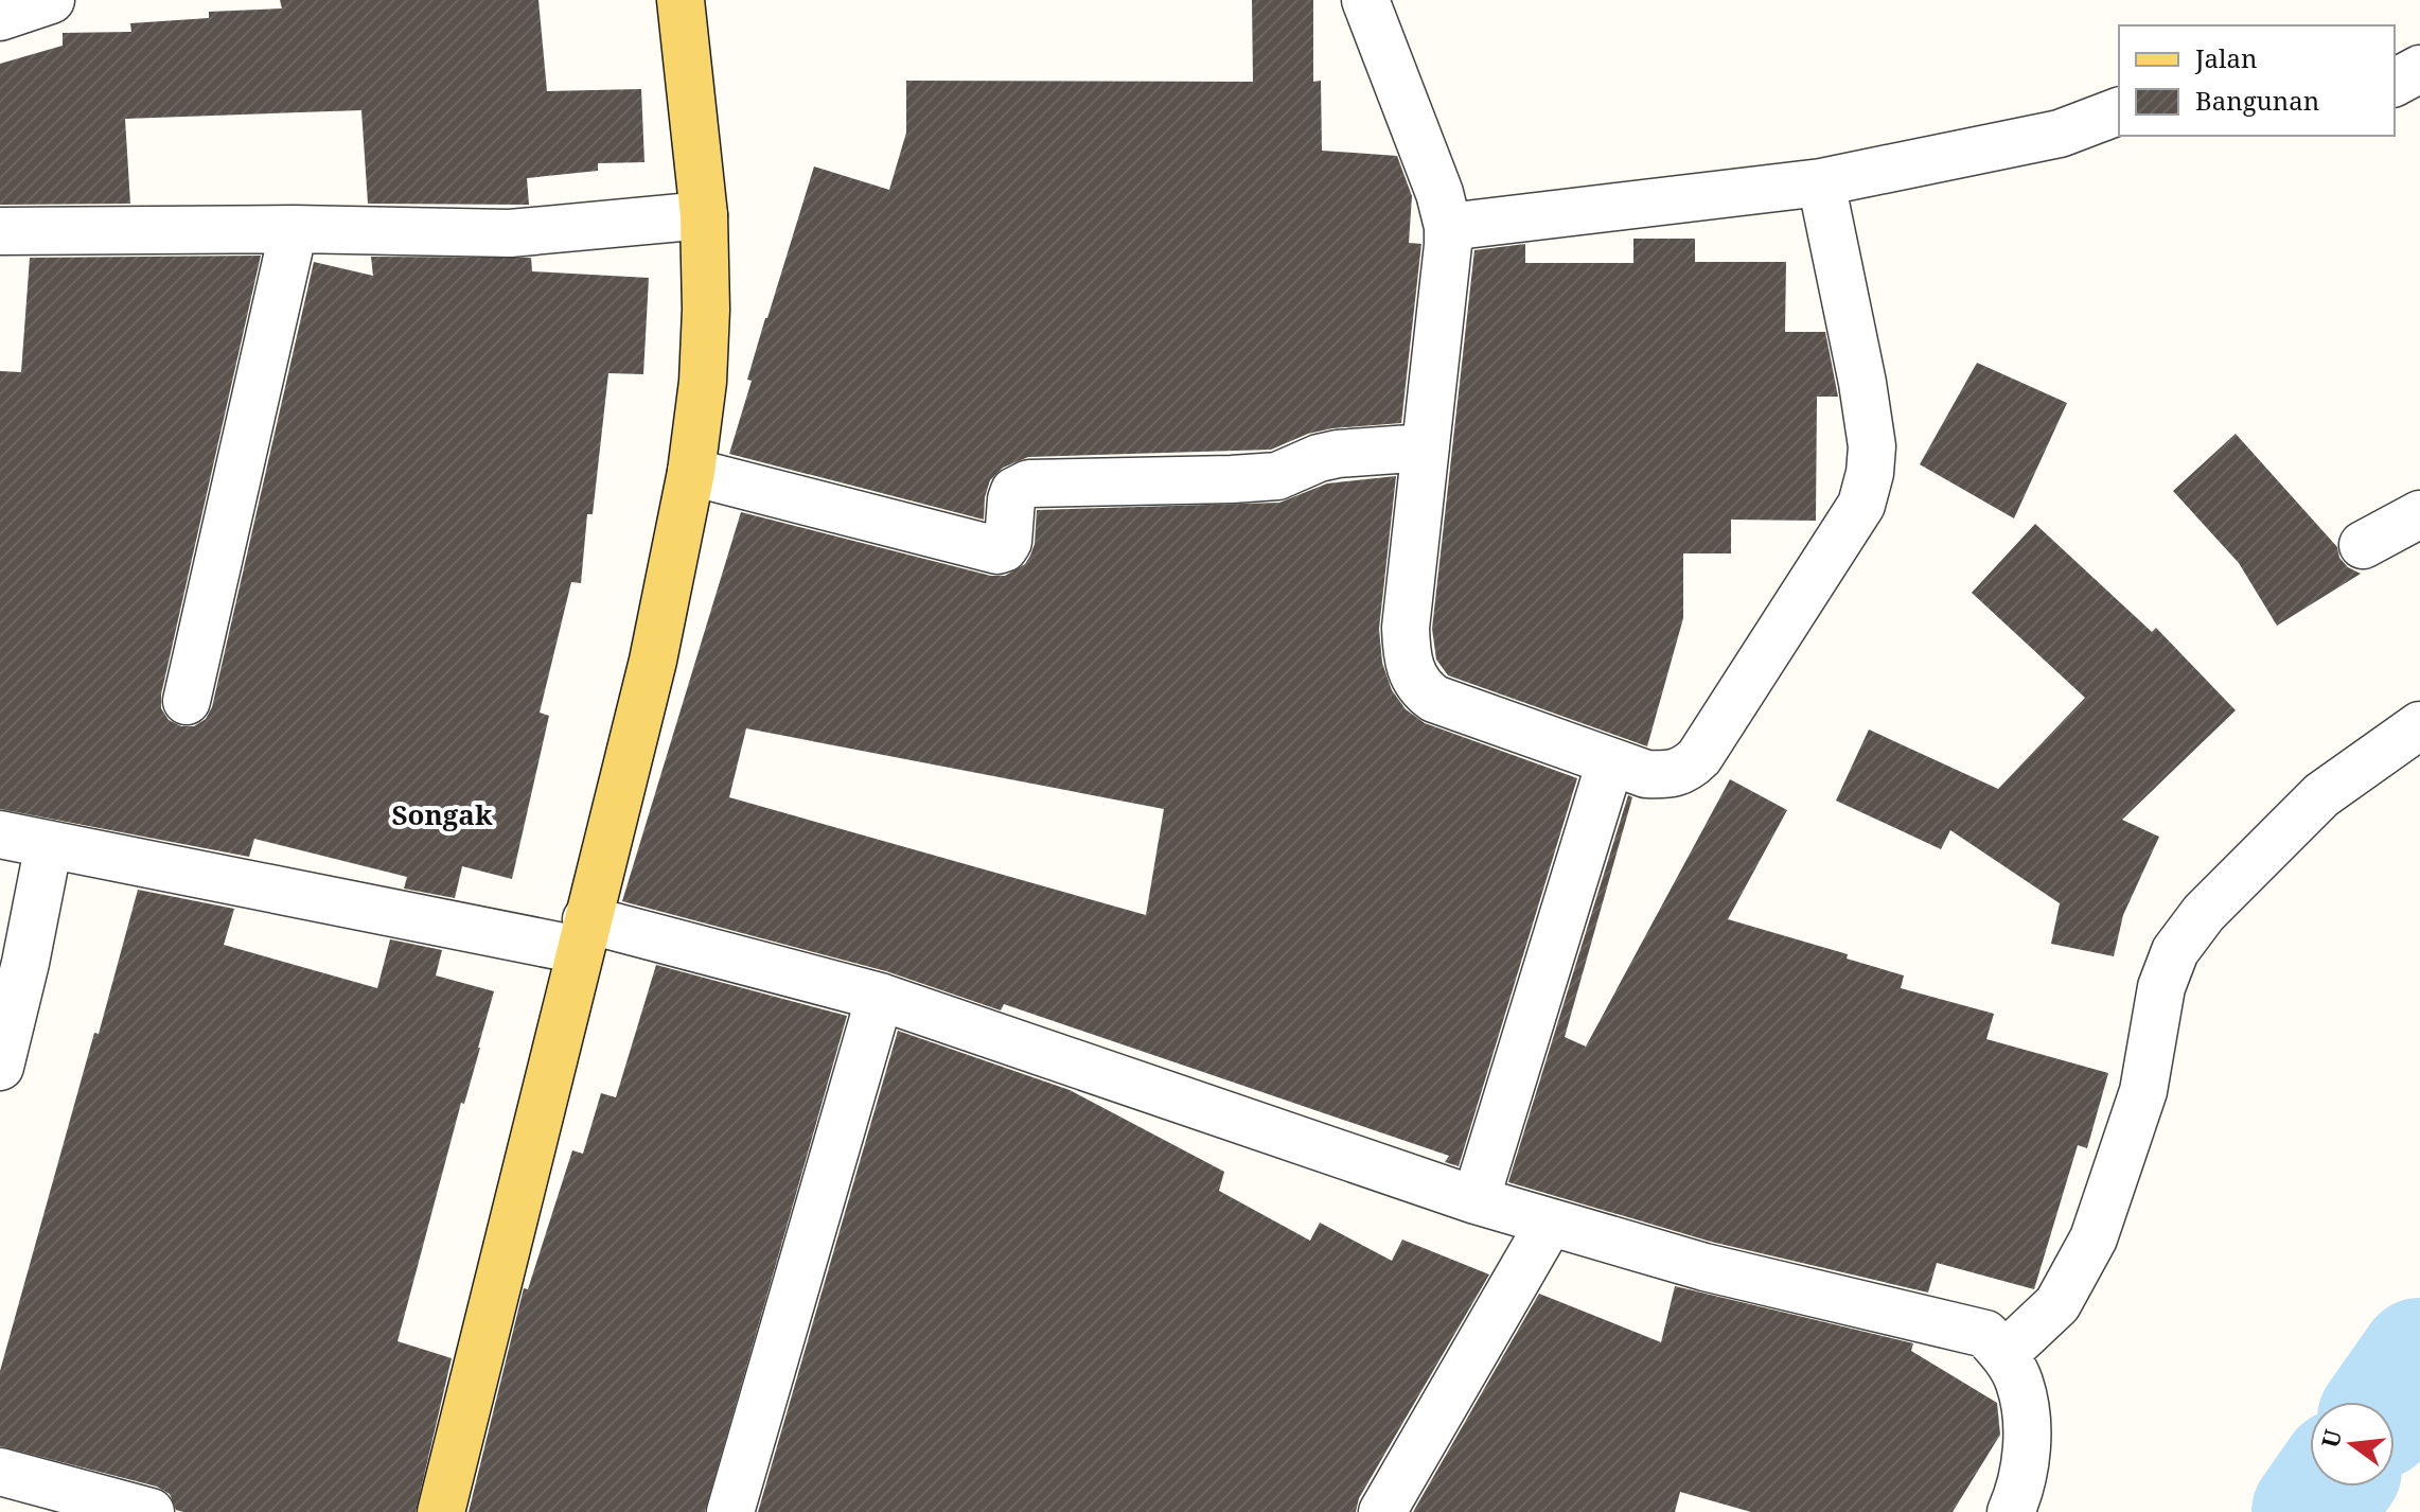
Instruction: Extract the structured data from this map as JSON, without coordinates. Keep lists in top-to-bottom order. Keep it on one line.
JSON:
{"districts":["Songak"],"legend":["Jalan","Bangunan"],"north":"left"}
